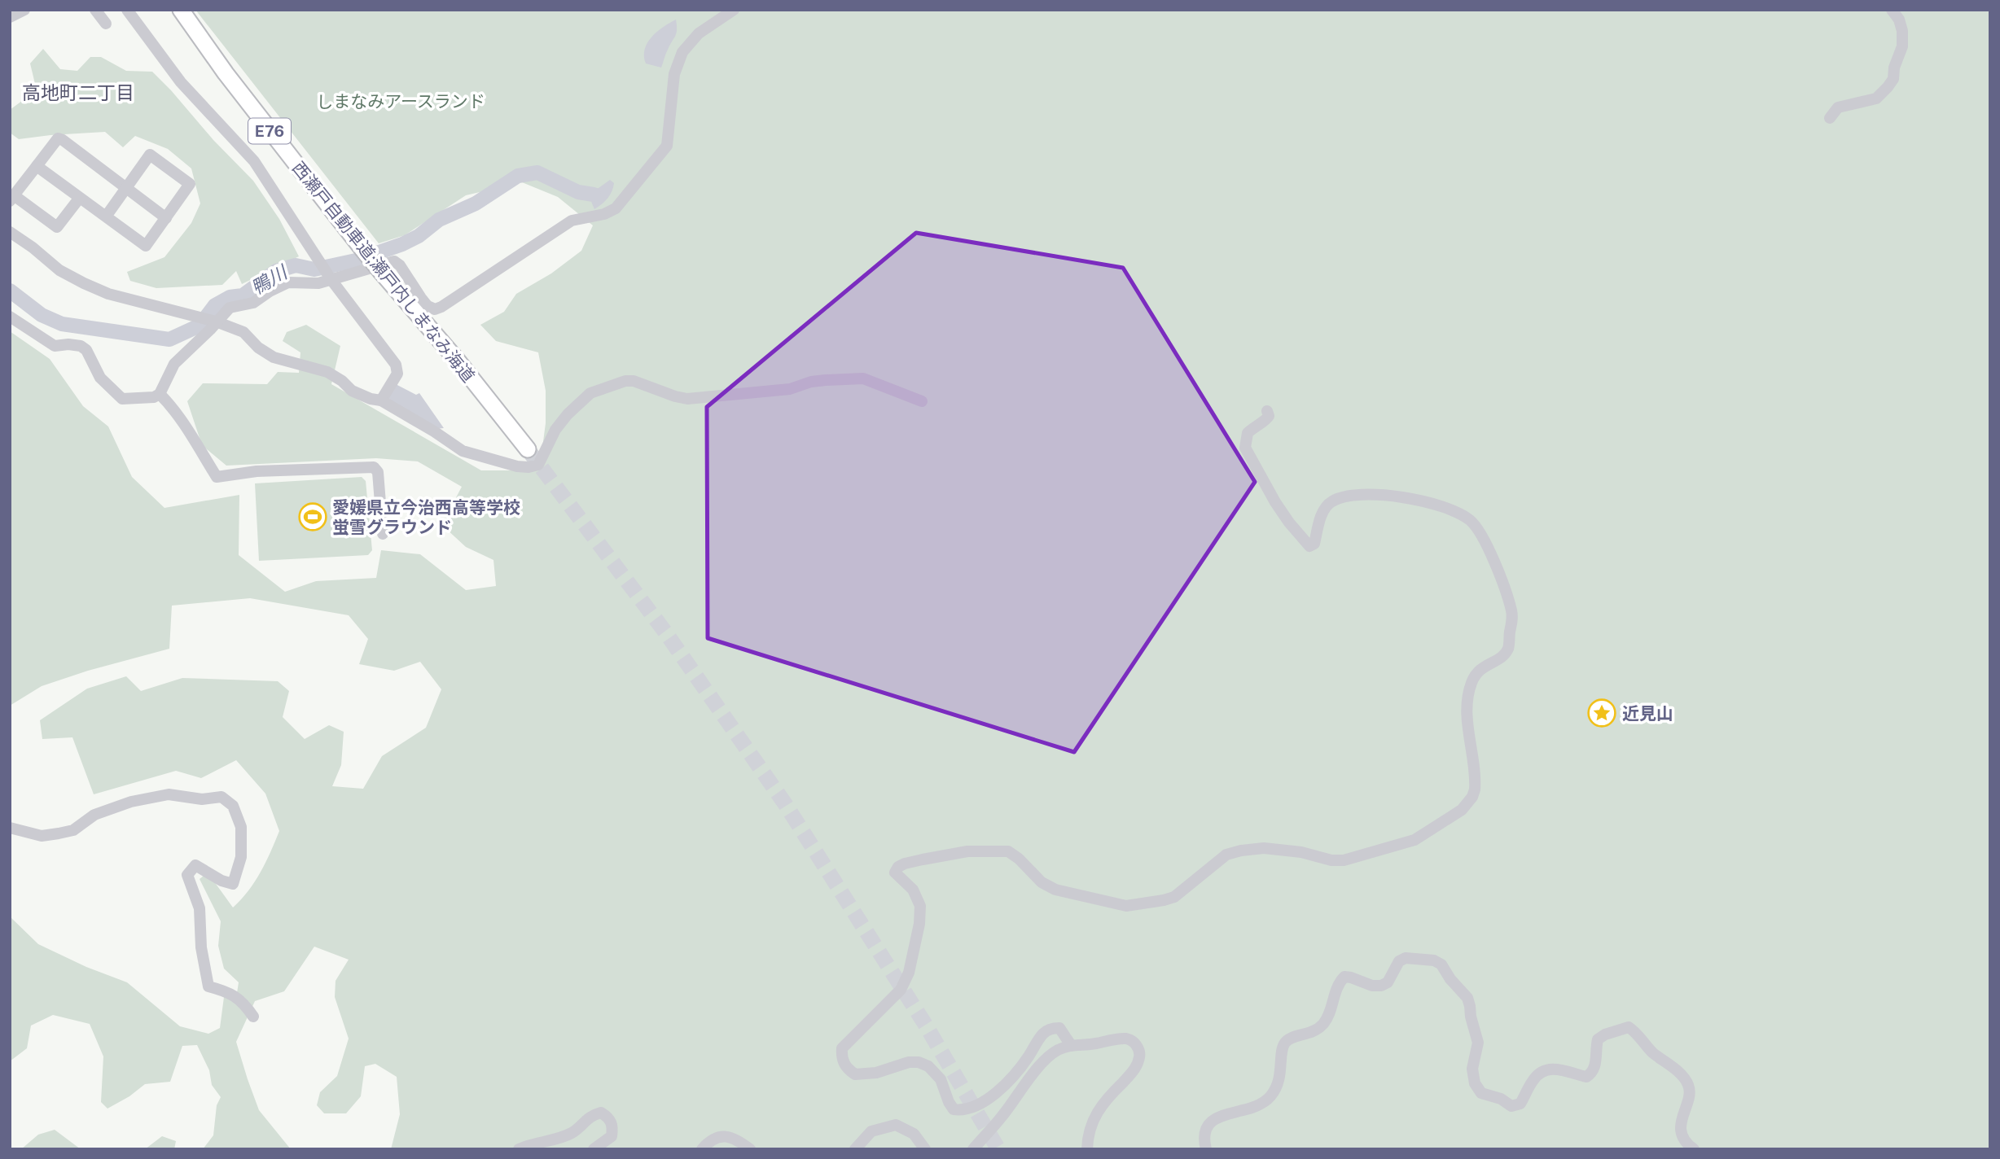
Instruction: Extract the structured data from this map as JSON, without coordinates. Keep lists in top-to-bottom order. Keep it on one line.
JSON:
{"streets":{"highway":["E76","西瀬戸自動車道;瀬戸内しまなみ海道"]},"districts":["高地町二丁目"],"water":["鴨川"],"parks":["しまなみアースランド"],"places":{"sports":["愛媛県立今治西高等学校 蛍雪グラウンド"],"place":["近見山"]}}
